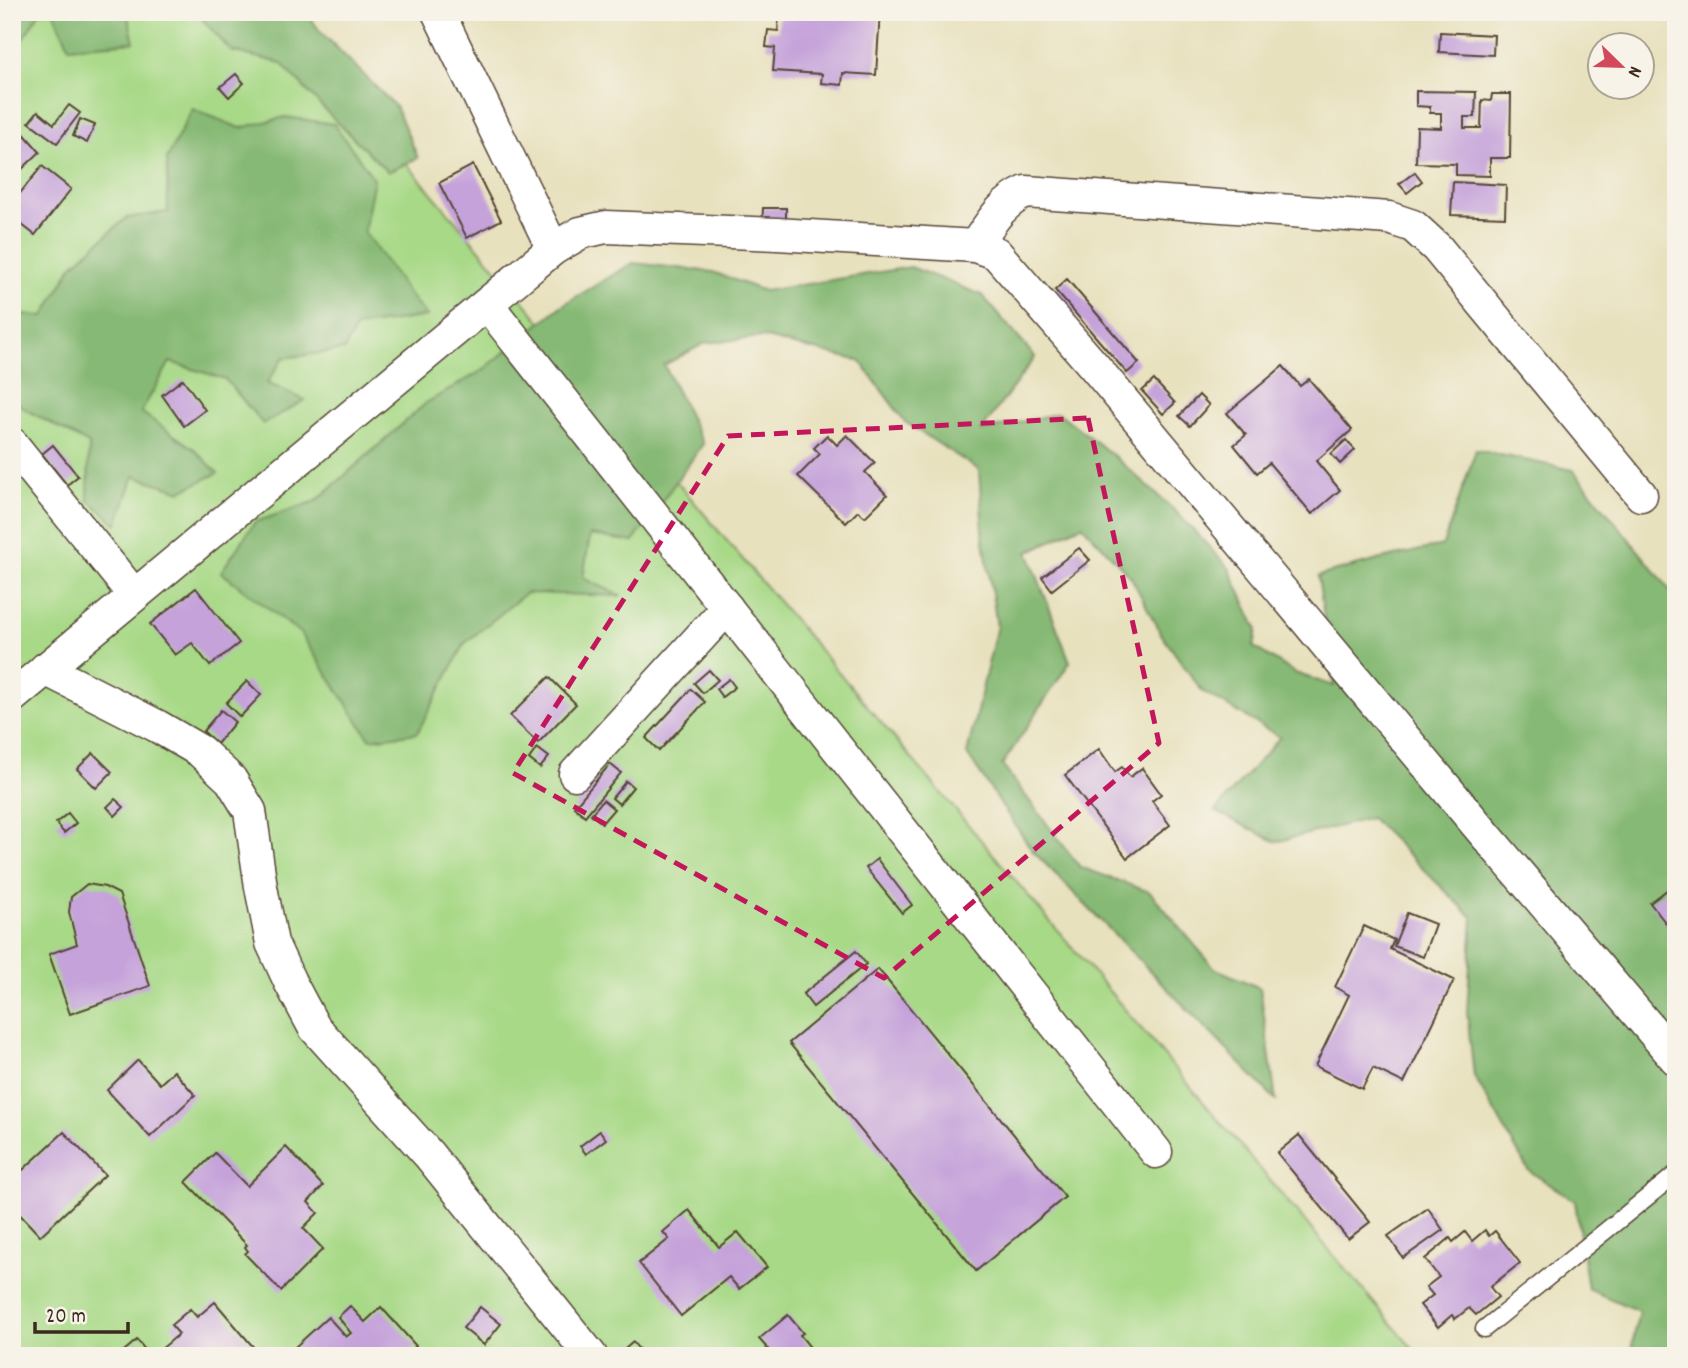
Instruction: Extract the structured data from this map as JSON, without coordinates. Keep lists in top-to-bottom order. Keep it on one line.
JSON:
{"scale_bar":"20 m","north":"bottom right"}
